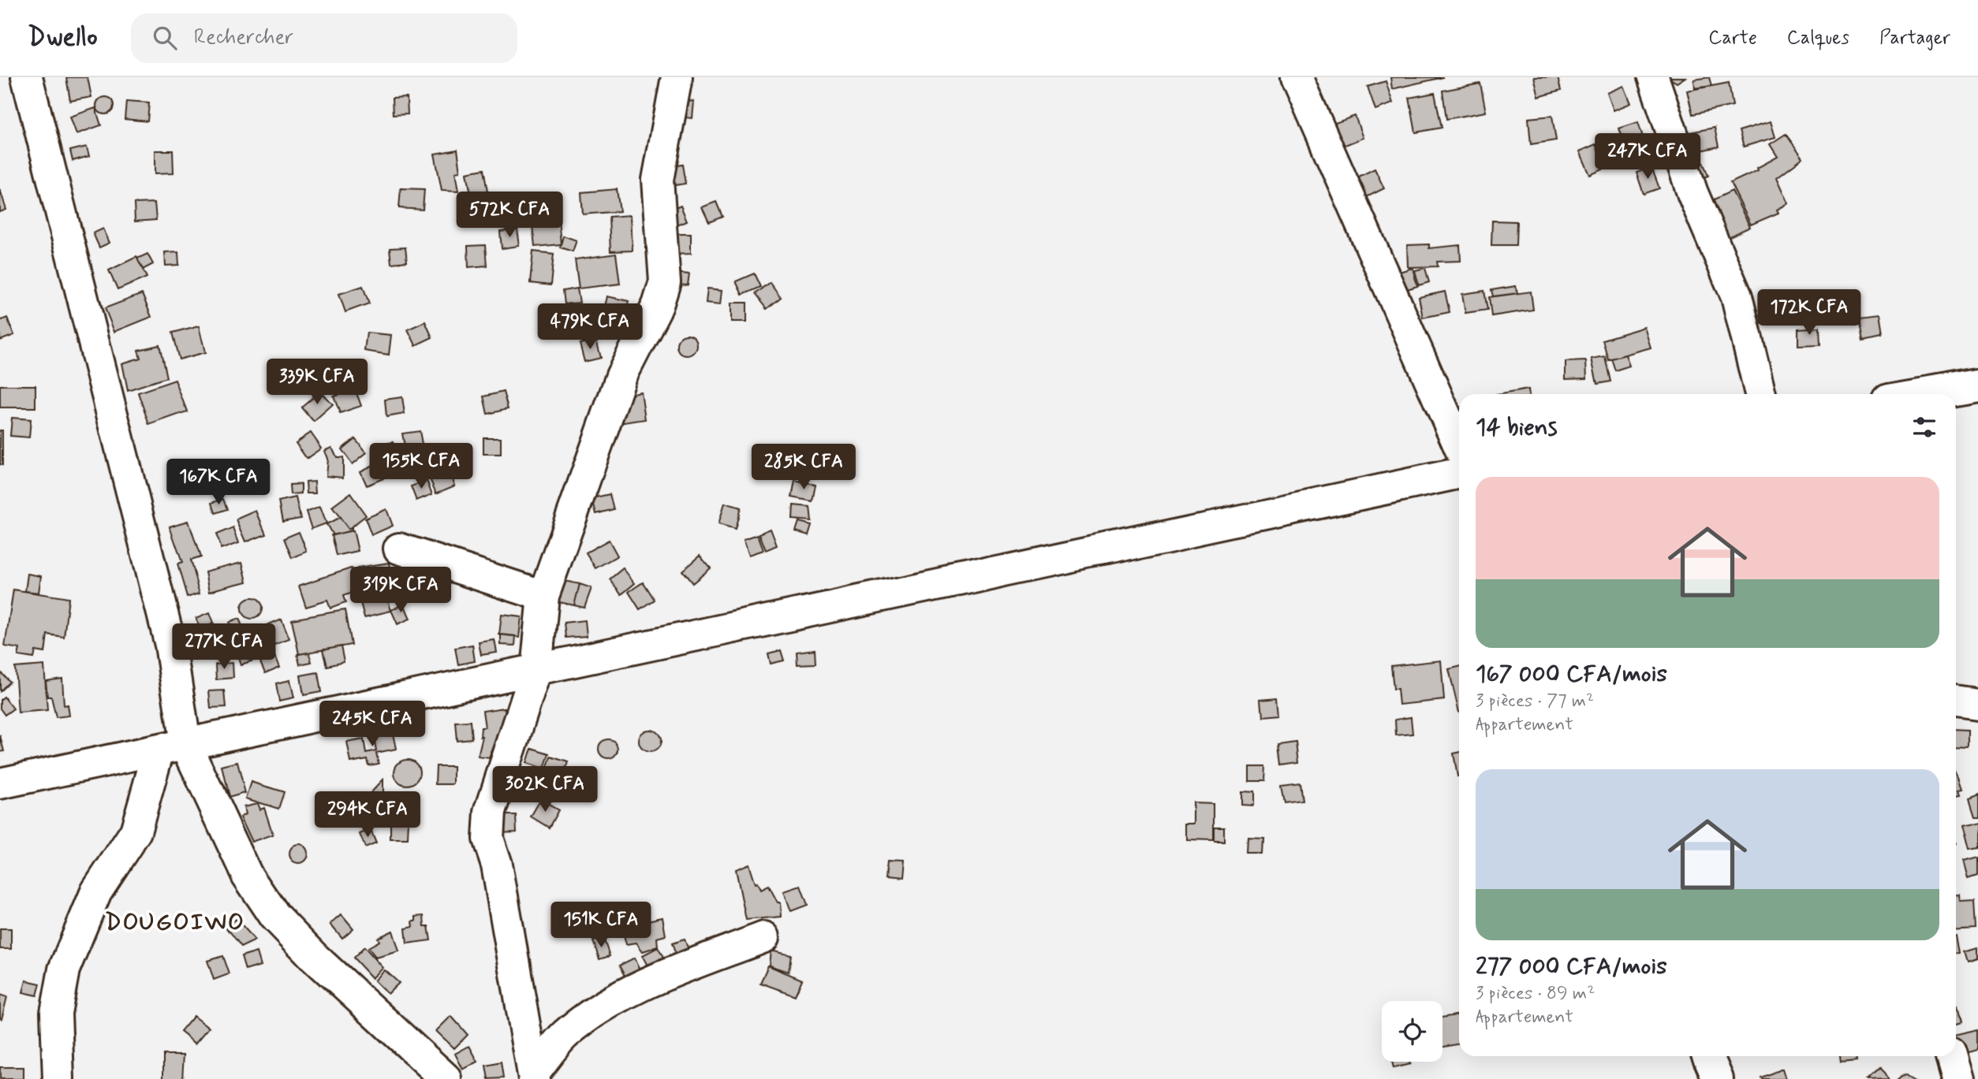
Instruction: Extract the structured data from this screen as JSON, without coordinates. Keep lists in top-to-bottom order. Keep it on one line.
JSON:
{"districts":["DOUGOIWO"],"page":{"header":"Dwello","search":"Rechercher","nav":["Carte","Calques","Partager"],"price":["247K CFA","572K CFA","172K CFA","479K CFA","339K CFA","155K CFA","285K CFA","167K CFA","319K CFA","277K CFA","245K CFA","302K CFA","294K CFA","151K CFA"],"heading":"14 biens","list":[{"name":"167 000 CFA/mois","note":"3 pièces · 77 m² · Appartement"},{"name":"277 000 CFA/mois","note":"3 pièces · 89 m² · Appartement"}]}}
